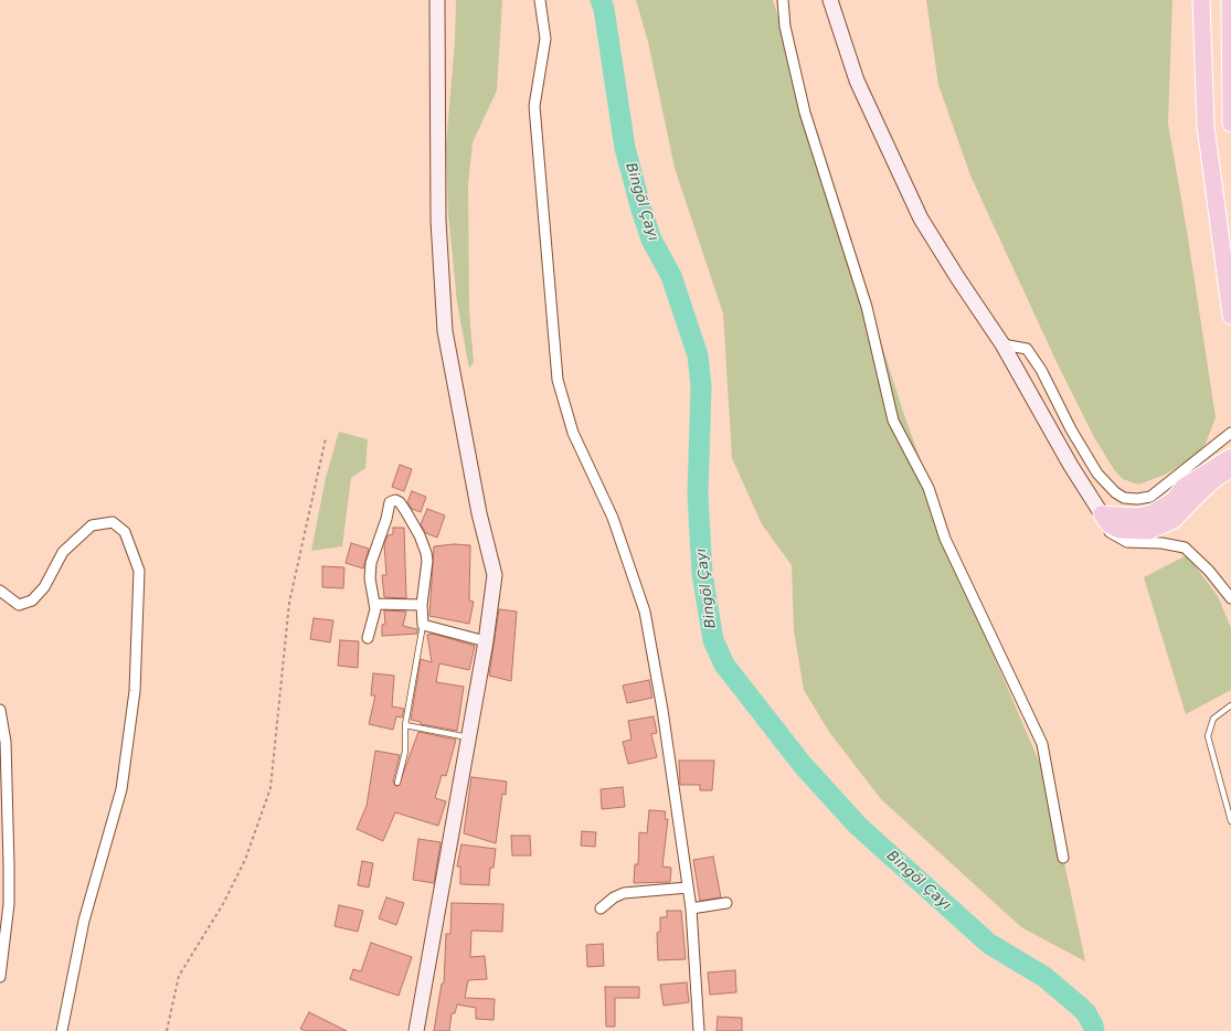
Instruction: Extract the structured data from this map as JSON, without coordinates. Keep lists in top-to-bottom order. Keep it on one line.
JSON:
{"water":["Bingöl Çayı"]}
